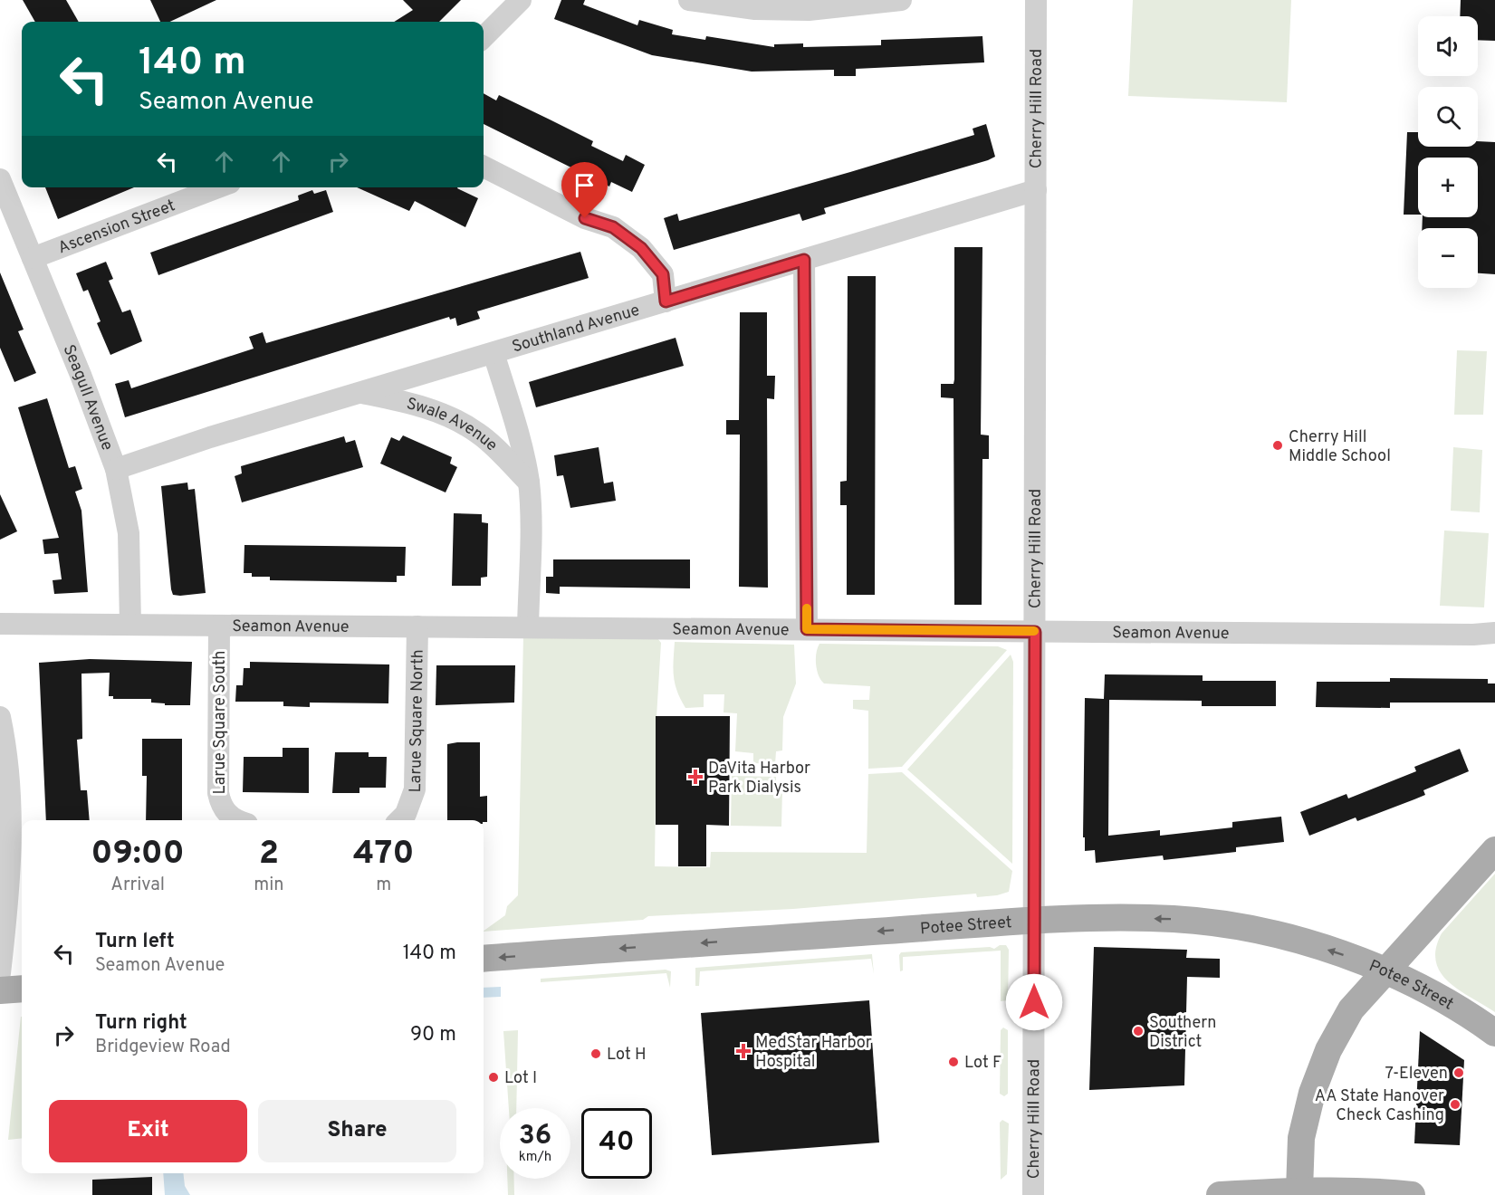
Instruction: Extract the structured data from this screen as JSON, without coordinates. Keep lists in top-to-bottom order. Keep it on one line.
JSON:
{"streets":{"main road":["Potee Street"],"street":["Cherry Hill Road","Ascension Street","Southland Avenue","Seagull Avenue","Swale Avenue","Seamon Avenue","Larue Square North","Larue Square South"]},"crossings":[["Cherry Hill Road","Southland Avenue"],["Cherry Hill Road","Seamon Avenue"],["Cherry Hill Road","Potee Street"],["Ascension Street","Seagull Avenue"],["Southland Avenue","Seagull Avenue"],["Southland Avenue","Swale Avenue"],["Seagull Avenue","Seamon Avenue"],["Swale Avenue","Seamon Avenue"],["Seamon Avenue","Larue Square North"],["Seamon Avenue","Larue Square South"]],"one_way":["Potee Street"],"places":{"other":["Cherry Hill Middle School","Southern District","Lot H","Lot F","7-Eleven","Lot I","AA State Hanover Check Cashing"],"health":["DaVita Harbor Park Dialysis","MedStar Harbor Hospital"]},"page":{"map_buttons":["+","−"],"turn":["140 m","Seamon Avenue"],"eta":["09:00","Arrival","2","min","470","m"],"list":[{"name":"Turn left","note":"Seamon Avenue","value":"140 m"},{"name":"Turn right","note":"Bridgeview Road","value":"90 m"}],"buttons":["Exit","Share"],"speed":"36 km/h","limit":"40"}}
